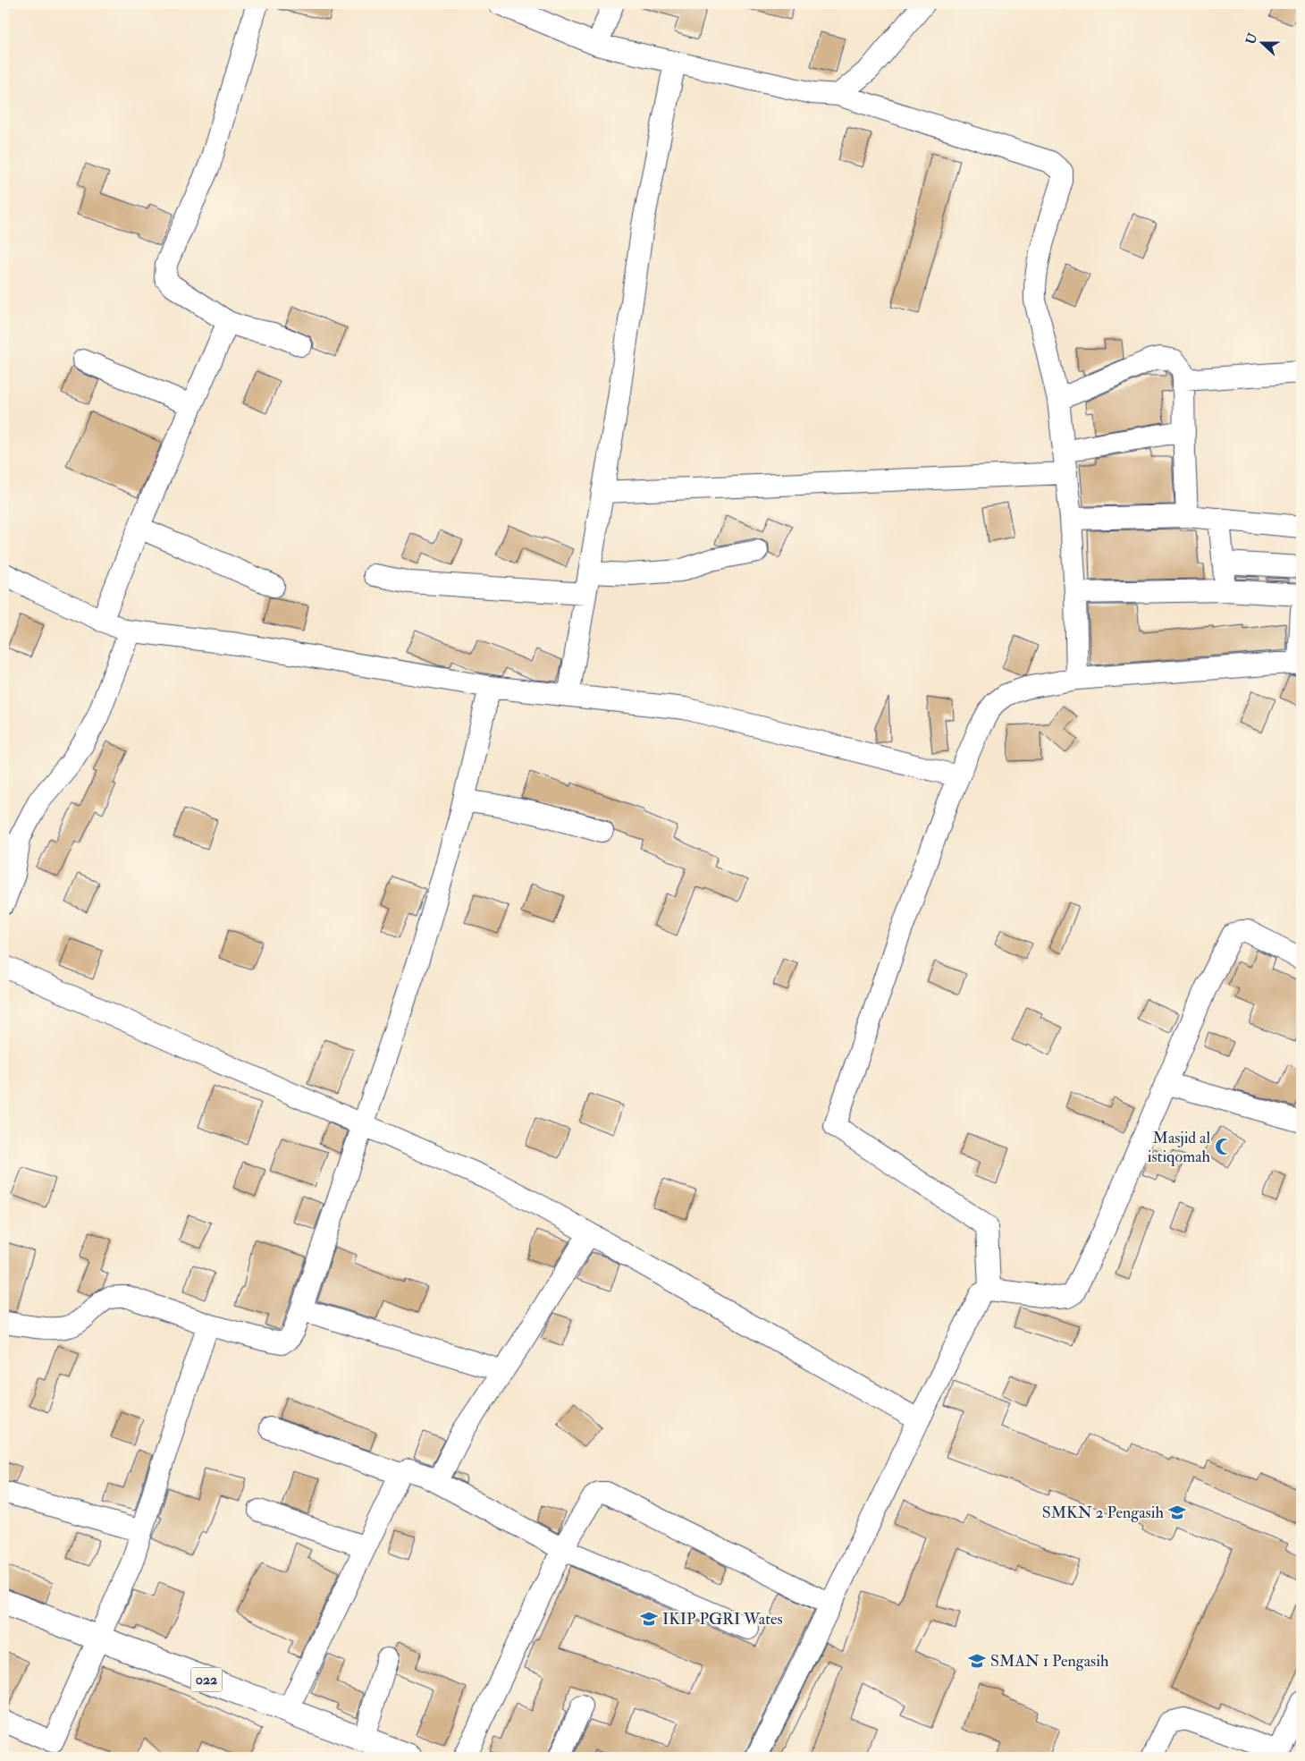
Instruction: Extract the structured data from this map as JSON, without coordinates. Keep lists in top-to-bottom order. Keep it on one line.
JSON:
{"streets":{"main road":["022"]},"places":{"mosque":["Masjid al istiqomah"],"school or university":["SMKN 2 Pengasih","IKIP PGRI Wates","SMAN 1 Pengasih"]},"north":"left"}
